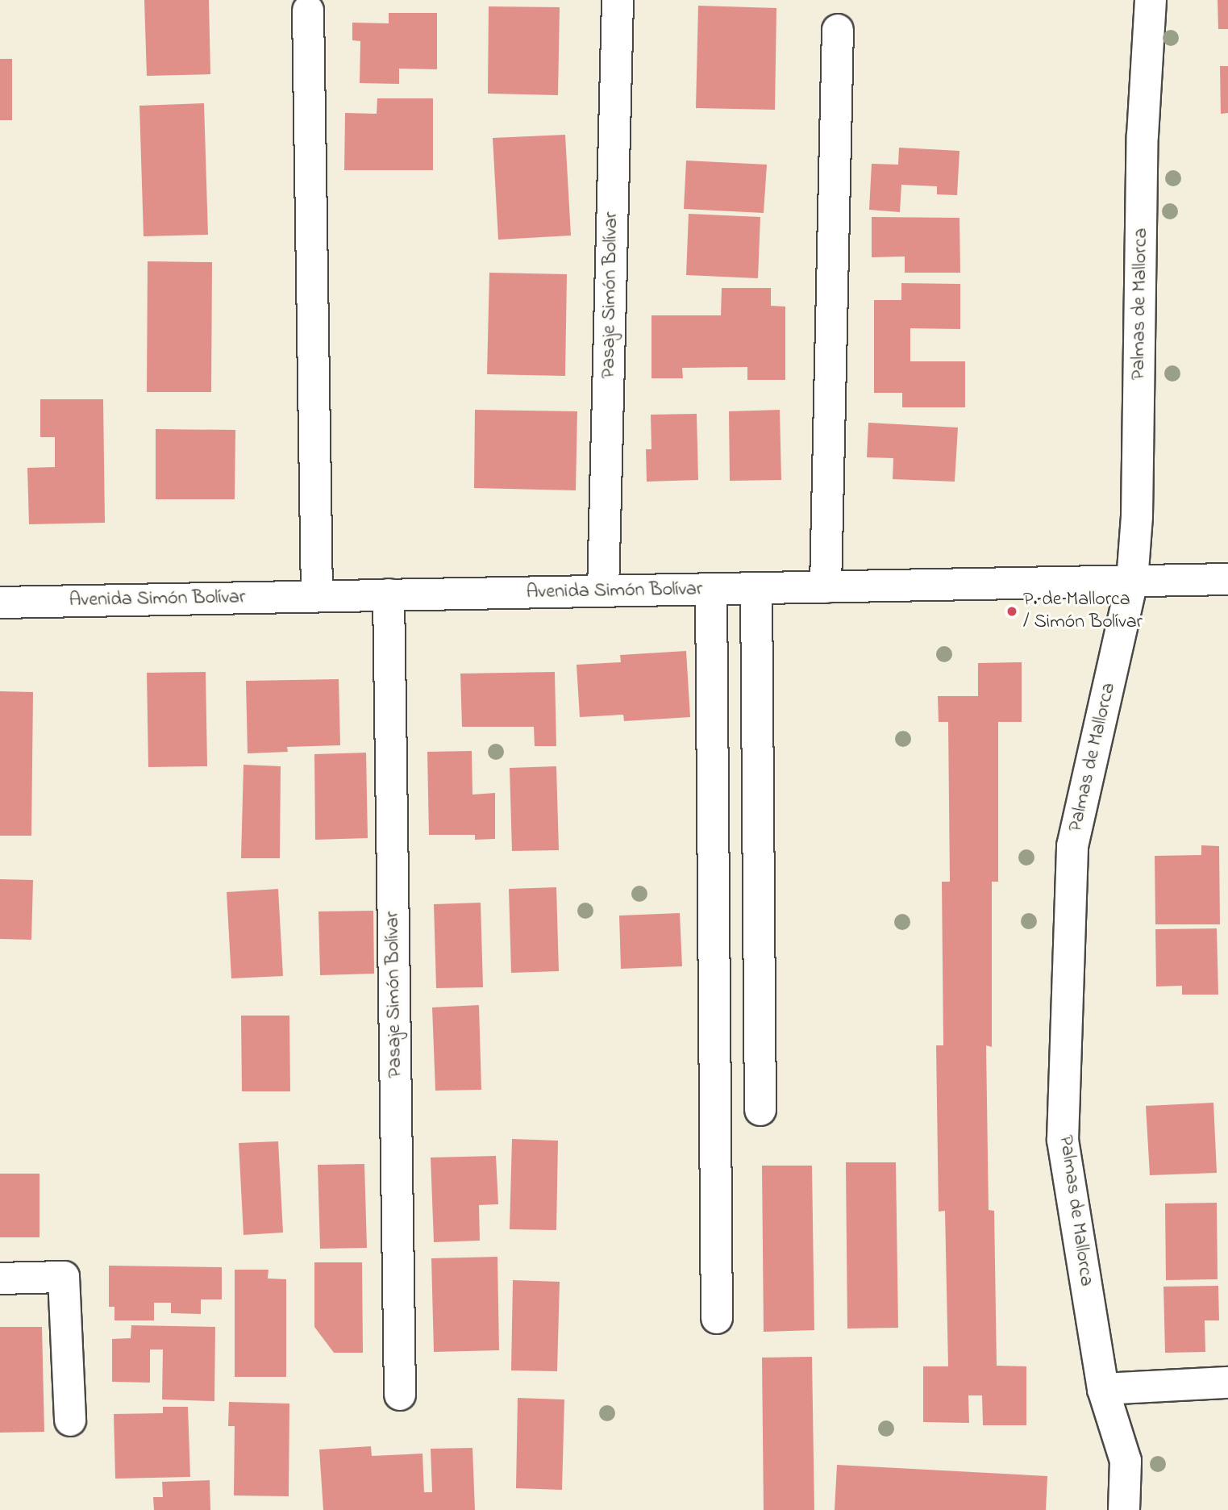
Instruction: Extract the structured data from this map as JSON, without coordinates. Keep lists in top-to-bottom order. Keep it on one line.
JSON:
{"streets":{"street":["Pasaje Simón Bolívar","Palmas de Mallorca","Avenida Simón Bolívar"]},"crossings":[["Pasaje Simón Bolívar","Avenida Simón Bolívar"],["Palmas de Mallorca","Avenida Simón Bolívar"]],"places":["P. de Mallorca / Simón Bolívar"]}
